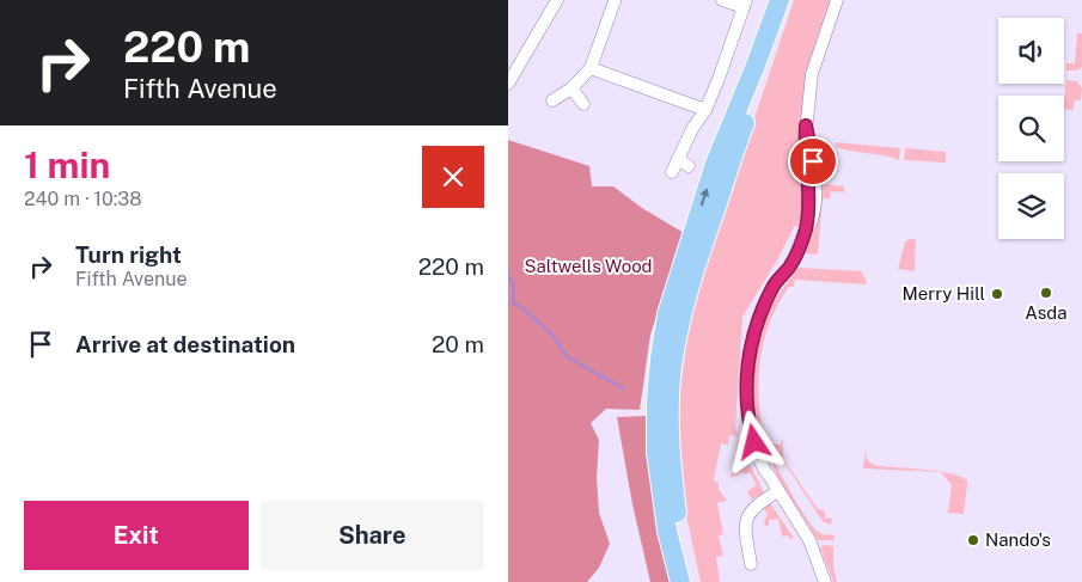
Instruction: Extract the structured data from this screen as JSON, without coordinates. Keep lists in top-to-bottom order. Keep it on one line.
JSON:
{"parks":["Saltwells Wood"],"places":["Asda","Merry Hill","Nando's"],"page":{"turn":["220 m","Fifth Avenue"],"heading":["1 min","240 m · 10:38"],"list":[{"name":"Turn right","note":"Fifth Avenue","value":"220 m"},{"name":"Arrive at destination","value":"20 m"}],"buttons":["Exit","Share"]}}
